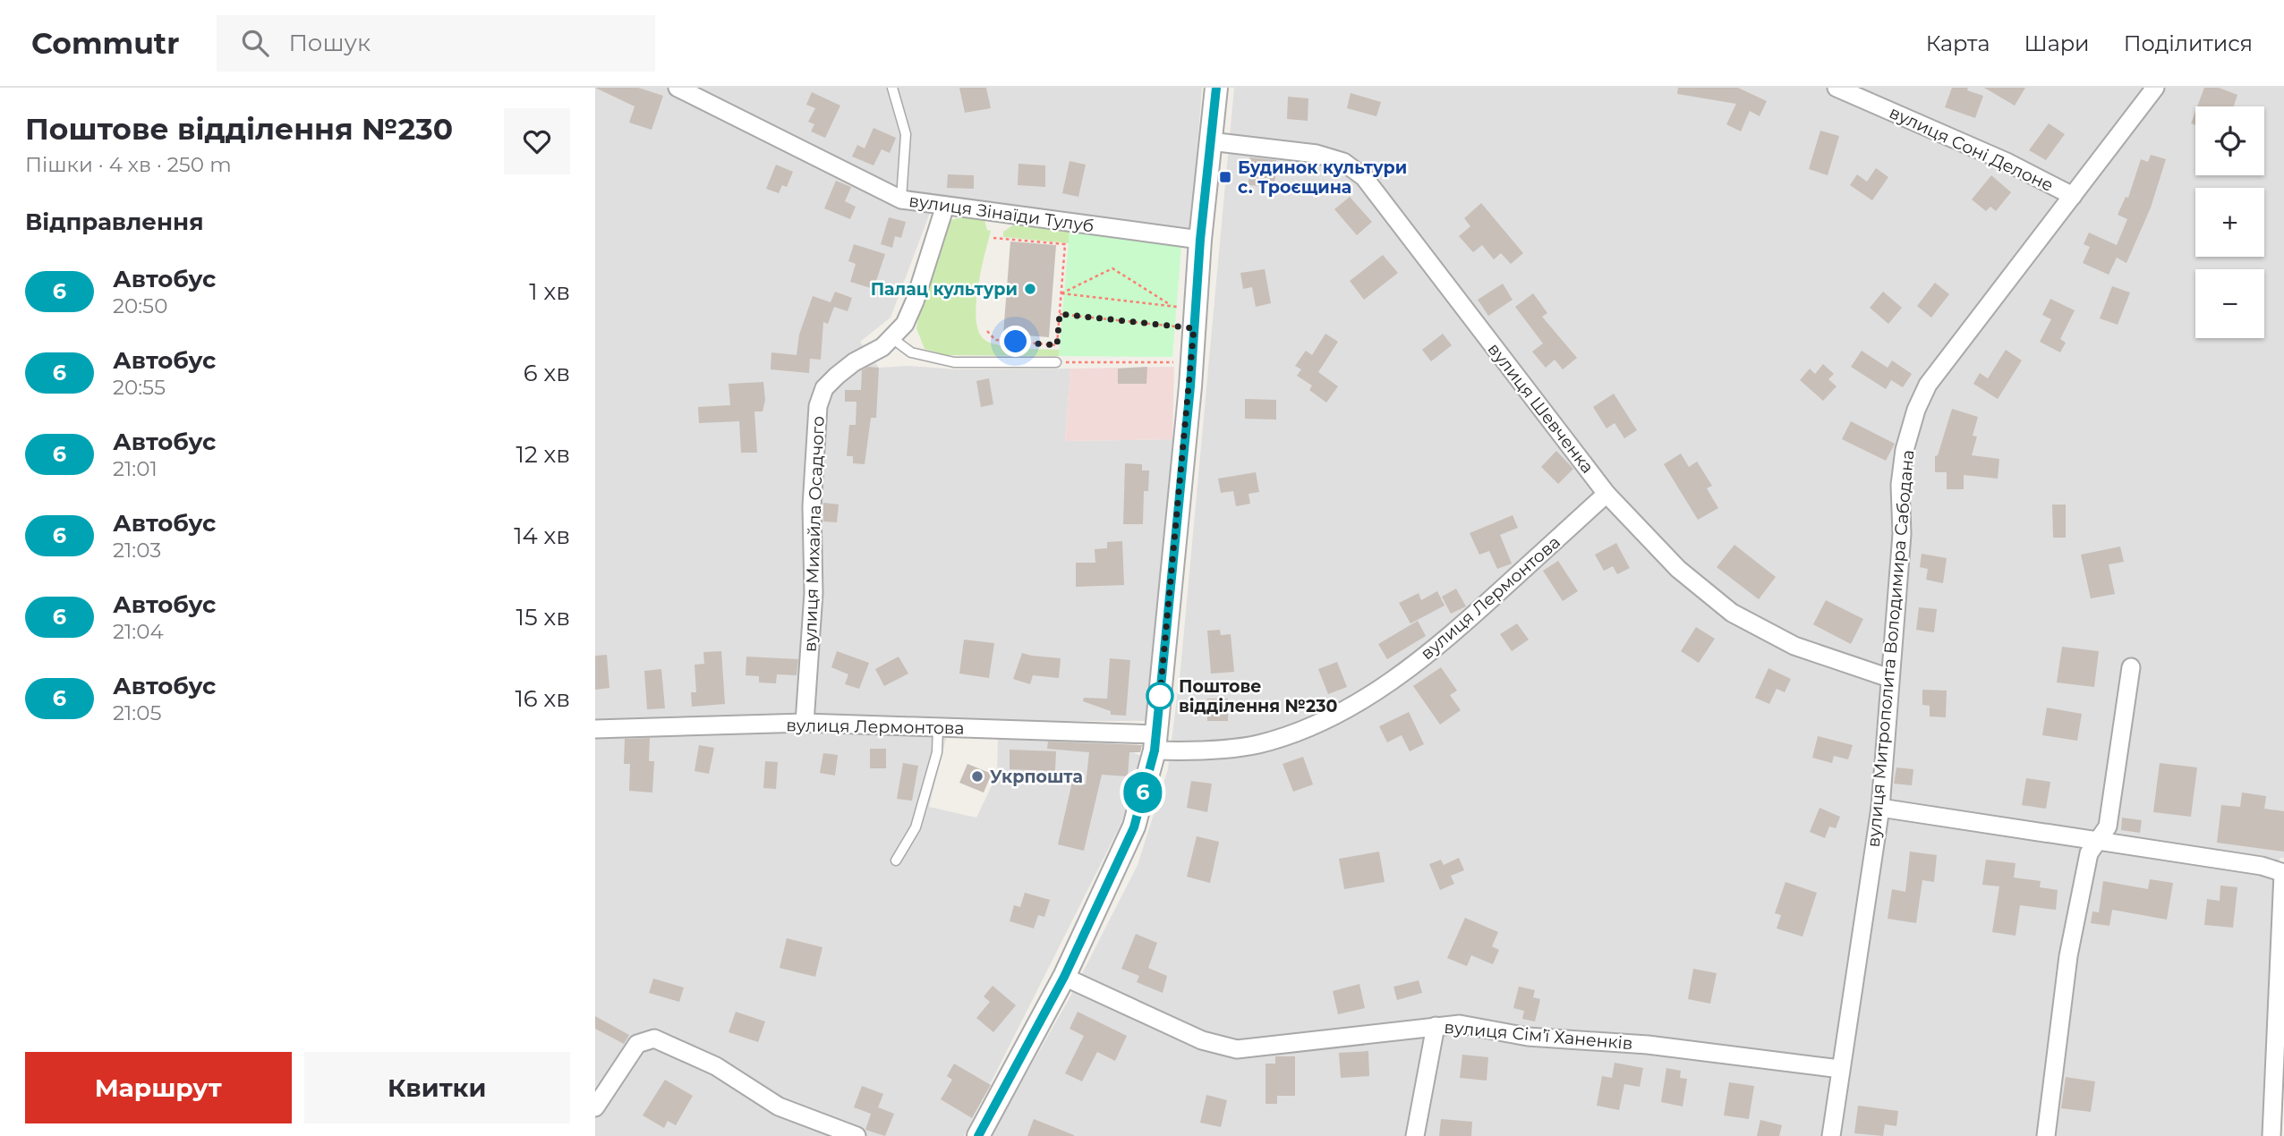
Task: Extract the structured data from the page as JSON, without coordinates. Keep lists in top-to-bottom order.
{
  "streets": {
    "street": [
      "вулиця Соні Делоне",
      "вулиця Зінаїди Тулуб",
      "вулиця Шевченка",
      "вулиця Михайла Осадчого",
      "вулиця Лермонтова",
      "вулиця Митрополита Володимира Сабодана",
      "вулиця Сімʼї Ханенків"
    ]
  },
  "crossings": [
    ["вулиця Соні Делоне", "вулиця Митрополита Володимира Сабодана"],
    ["вулиця Зінаїди Тулуб", "вулиця Михайла Осадчого"],
    ["вулиця Шевченка", "вулиця Лермонтова"],
    ["вулиця Шевченка", "вулиця Митрополита Володимира Сабодана"],
    ["вулиця Михайла Осадчого", "вулиця Лермонтова"],
    ["вулиця Митрополита Володимира Сабодана", "вулиця Сімʼї Ханенків"]
  ],
  "places": {
    "transit": ["Будинок культури с. Троєщина"],
    "other": ["Палац культури", "Поштове відділення №230", "Укрпошта"]
  },
  "lines": ["bus line 6"],
  "page": {
    "header": "Commutr",
    "search": "Пошук",
    "nav": ["Карта", "Шари", "Поділитися"],
    "heading": [
      ["Поштове відділення №230", "Пішки · 4 хв · 250 m"],
      "Відправлення"
    ],
    "on_map": "6",
    "map_buttons": ["+", "−"],
    "list": [
      {
        "mark": "6",
        "name": "Автобус",
        "note": "20:50",
        "value": "1 хв"
      },
      {
        "mark": "6",
        "name": "Автобус",
        "note": "20:55",
        "value": "6 хв"
      },
      {
        "mark": "6",
        "name": "Автобус",
        "note": "21:01",
        "value": "12 хв"
      },
      {
        "mark": "6",
        "name": "Автобус",
        "note": "21:03",
        "value": "14 хв"
      },
      {
        "mark": "6",
        "name": "Автобус",
        "note": "21:04",
        "value": "15 хв"
      },
      {
        "mark": "6",
        "name": "Автобус",
        "note": "21:05",
        "value": "16 хв"
      }
    ],
    "buttons": ["Маршрут", "Квитки"]
  }
}
